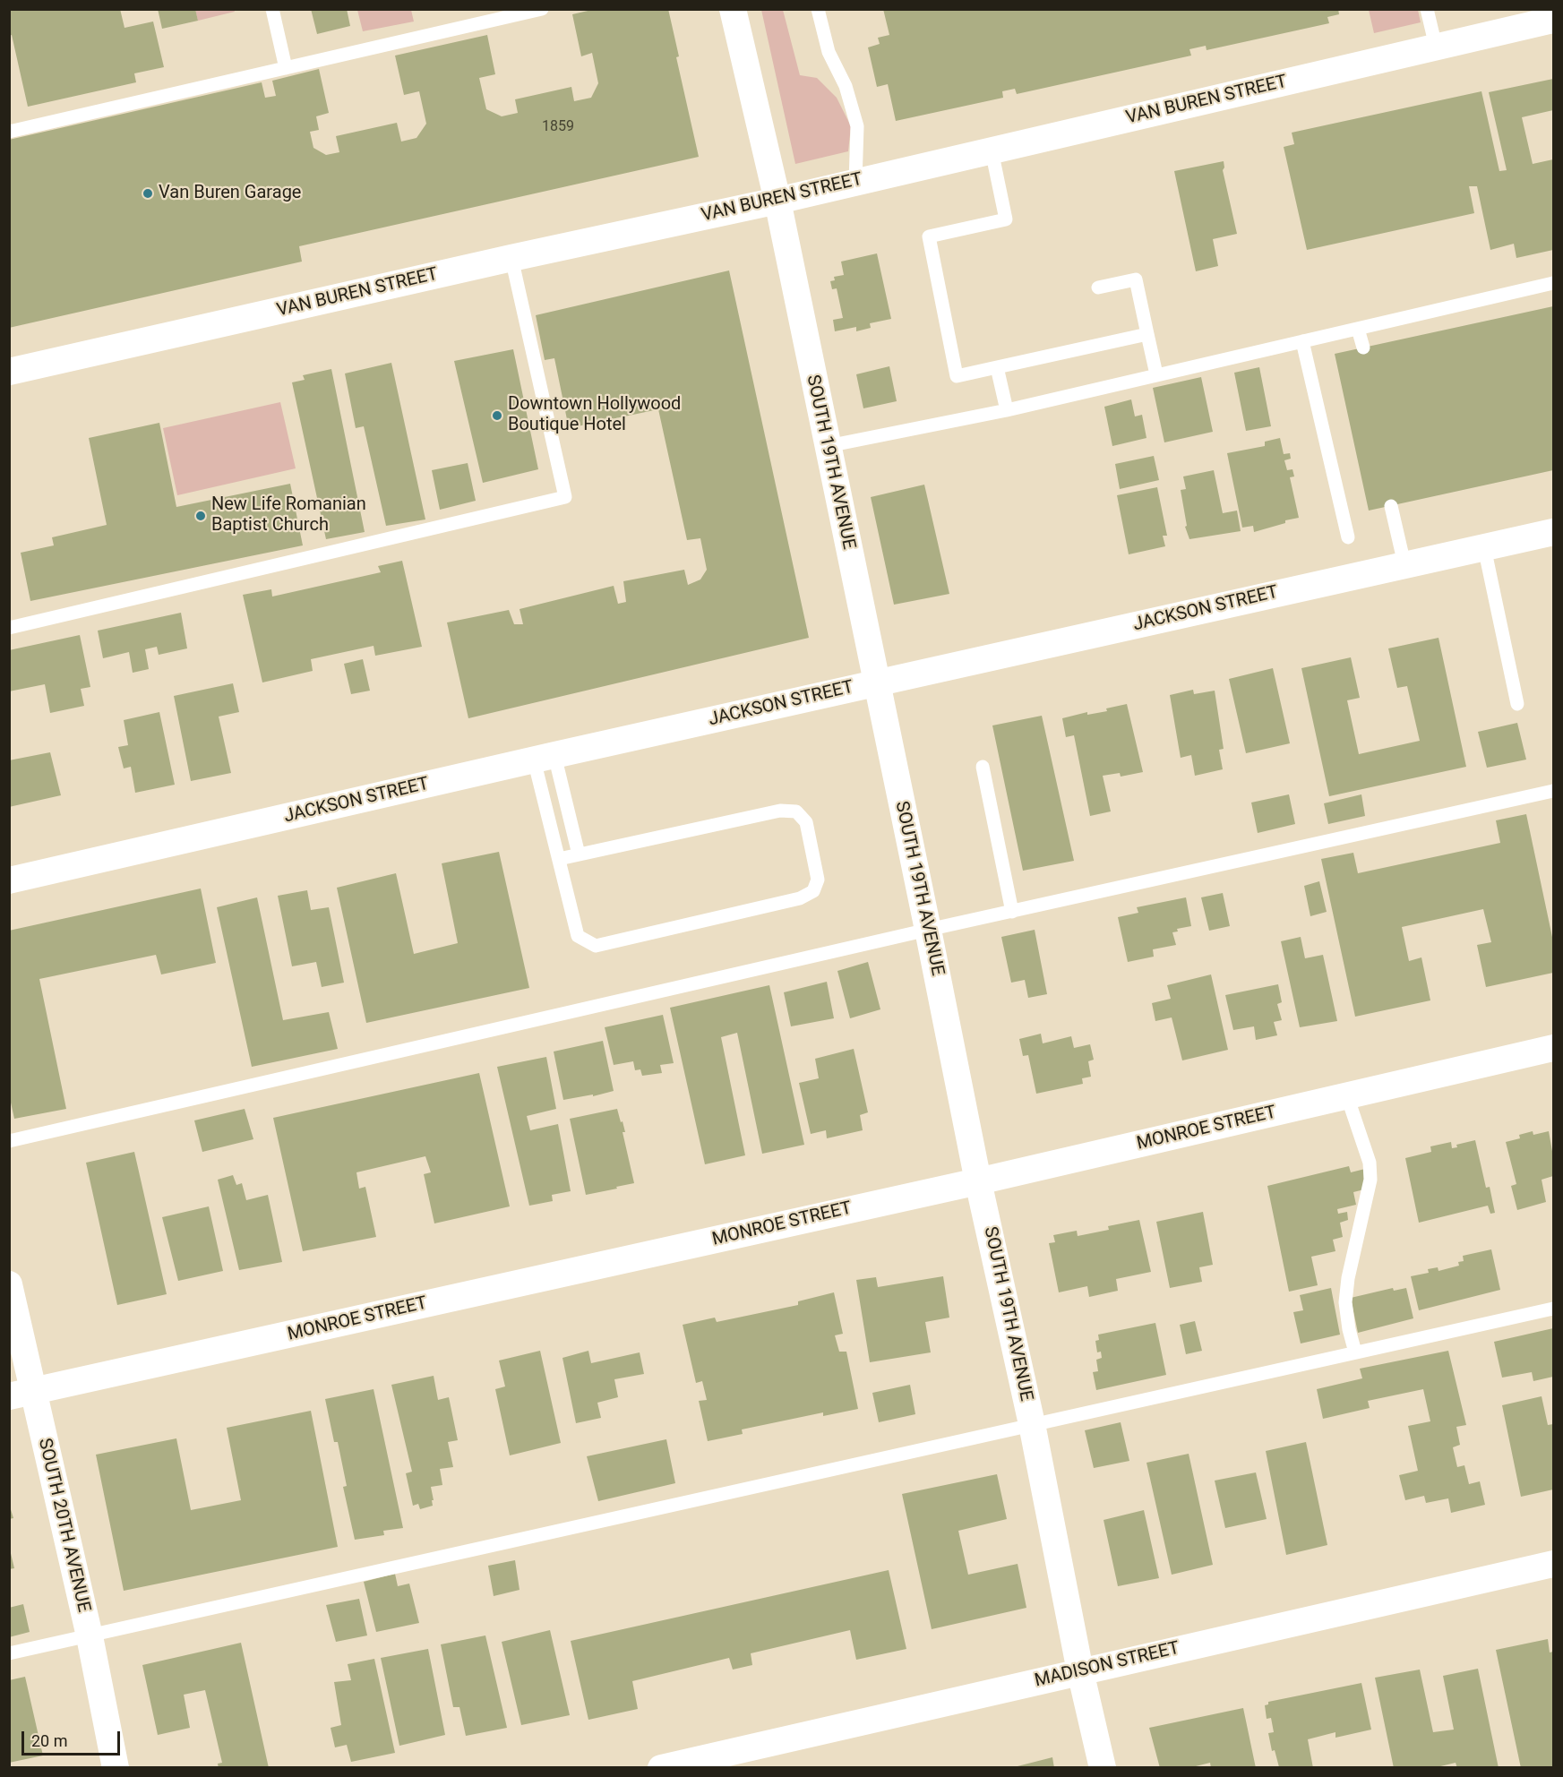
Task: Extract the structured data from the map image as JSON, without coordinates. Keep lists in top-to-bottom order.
{
  "streets": {
    "street": [
      "VAN BUREN STREET",
      "SOUTH 19TH AVENUE",
      "JACKSON STREET",
      "MONROE STREET",
      "SOUTH 20TH AVENUE",
      "MADISON STREET"
    ]
  },
  "crossings": [
    ["VAN BUREN STREET", "SOUTH 19TH AVENUE"],
    ["SOUTH 19TH AVENUE", "JACKSON STREET"],
    ["SOUTH 19TH AVENUE", "MONROE STREET"],
    ["SOUTH 19TH AVENUE", "MADISON STREET"],
    ["MONROE STREET", "SOUTH 20TH AVENUE"]
  ],
  "places": ["Van Buren Garage", "Downtown Hollywood Boutique Hotel", "New Life Romanian Baptist Church"],
  "house_numbers": ["1859"],
  "scale_bar": "20 m"
}
